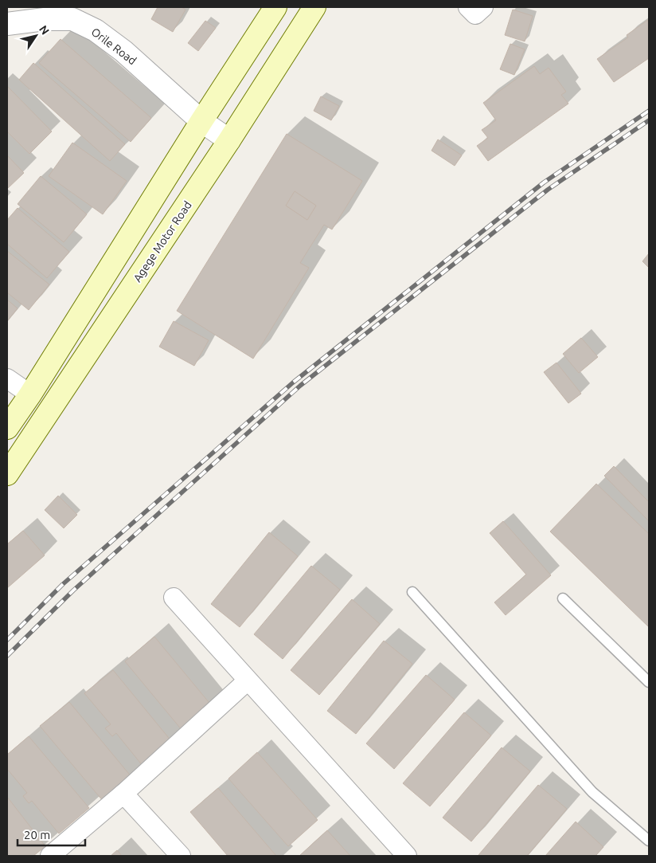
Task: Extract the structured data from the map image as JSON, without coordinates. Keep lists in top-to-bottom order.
{
  "streets": {
    "main road": ["Agege Motor Road"],
    "street": ["Orile Road"]
  },
  "crossings": [
    ["Orile Road", "Agege Motor Road"]
  ],
  "scale_bar": "20 m",
  "north": "top right"
}
